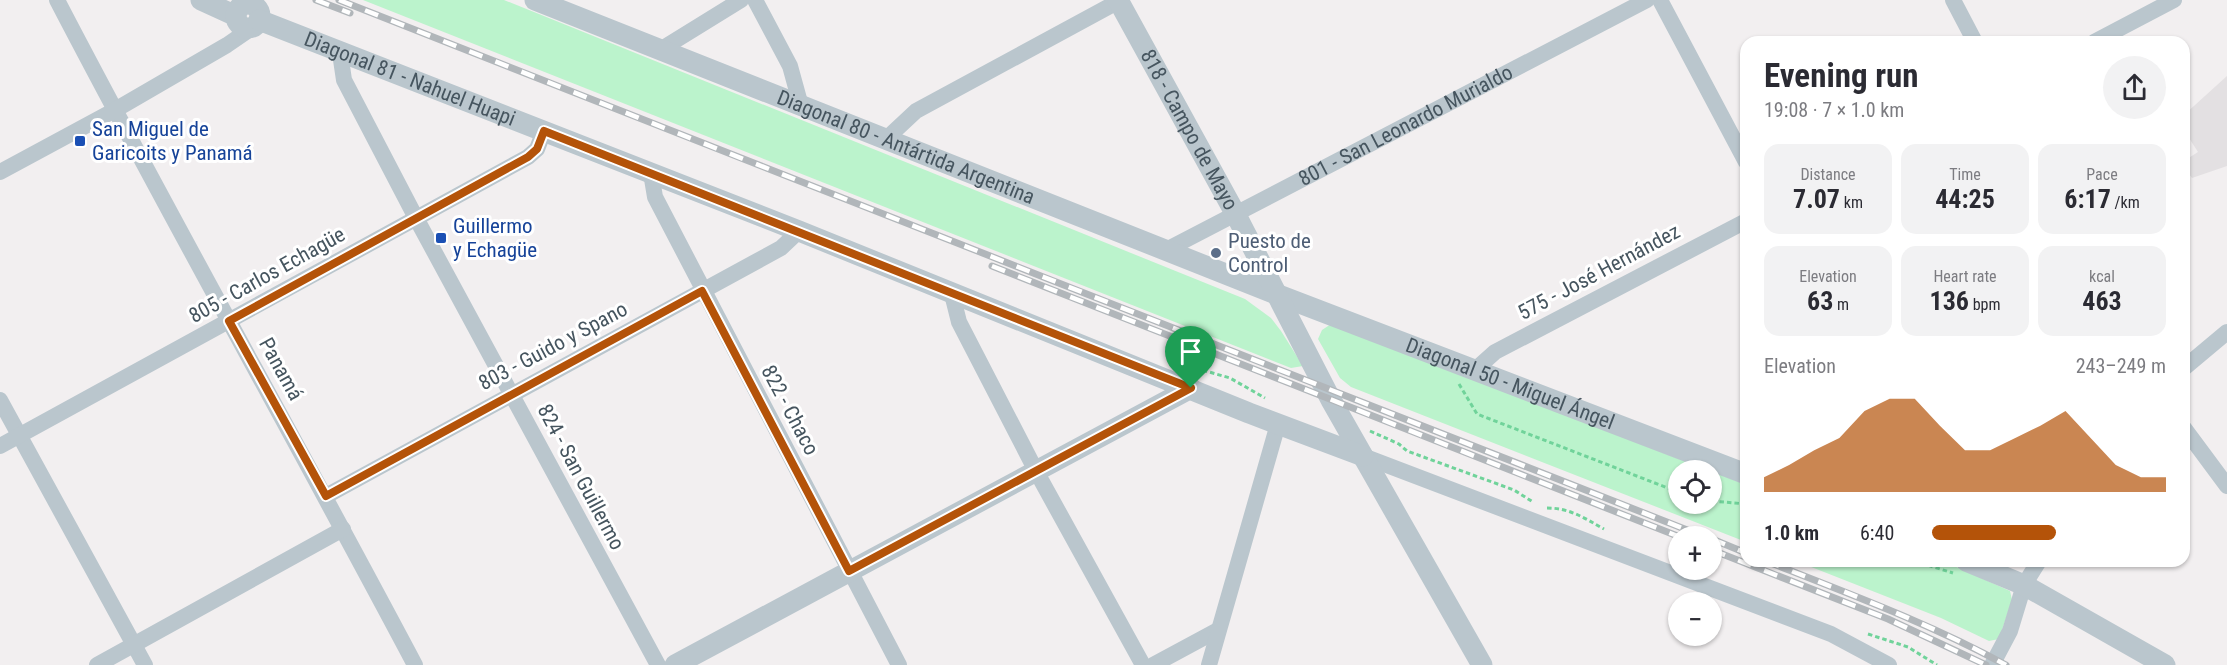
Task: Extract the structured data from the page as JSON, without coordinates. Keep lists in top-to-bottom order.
{
  "streets": {
    "street": [
      "Diagonal 81 - Nahuel Huapi",
      "801 - San Leonardo Murialdo",
      "818 - Campo de Mayo",
      "Diagonal 80 - Antártida Argentina",
      "575 - José Hernández",
      "805 - Carlos Echagüe",
      "803 - Guido y Spano",
      "Panamá",
      "Diagonal 50 - Miguel Ángel",
      "822 - Chaco",
      "824 - San Guillermo"
    ]
  },
  "crossings": [
    ["Diagonal 81 - Nahuel Huapi", "818 - Campo de Mayo"],
    ["Diagonal 81 - Nahuel Huapi", "805 - Carlos Echagüe"],
    ["Diagonal 81 - Nahuel Huapi", "803 - Guido y Spano"],
    ["Diagonal 81 - Nahuel Huapi", "822 - Chaco"],
    ["Diagonal 81 - Nahuel Huapi", "824 - San Guillermo"],
    ["801 - San Leonardo Murialdo", "818 - Campo de Mayo"],
    ["801 - San Leonardo Murialdo", "Diagonal 80 - Antártida Argentina"],
    ["818 - Campo de Mayo", "Diagonal 80 - Antártida Argentina"],
    ["818 - Campo de Mayo", "Diagonal 50 - Miguel Ángel"],
    ["Diagonal 80 - Antártida Argentina", "Diagonal 50 - Miguel Ángel"],
    ["575 - José Hernández", "Diagonal 50 - Miguel Ángel"],
    ["805 - Carlos Echagüe", "Panamá"],
    ["805 - Carlos Echagüe", "824 - San Guillermo"],
    ["803 - Guido y Spano", "Panamá"],
    ["803 - Guido y Spano", "822 - Chaco"],
    ["803 - Guido y Spano", "824 - San Guillermo"]
  ],
  "places": {
    "transit": ["San Miguel de Garicoits y Panamá", "Guillermo y Echagüe"],
    "other": ["Puesto de Control"]
  },
  "page": {
    "heading": ["Evening run", "19:08 · 7 × 1.0 km"],
    "stats": [
      ["Distance", "7.07 km"],
      ["Time", "44:25"],
      ["Pace", "6:17 /km"],
      ["Elevation", "63 m"],
      ["Heart rate", "136 bpm"],
      ["kcal", "463"]
    ],
    "chart": ["Elevation", "243–249 m"],
    "map_buttons": ["+", "−"],
    "list": [
      {
        "name": "1.0 km",
        "note": "6:40"
      }
    ]
  }
}
